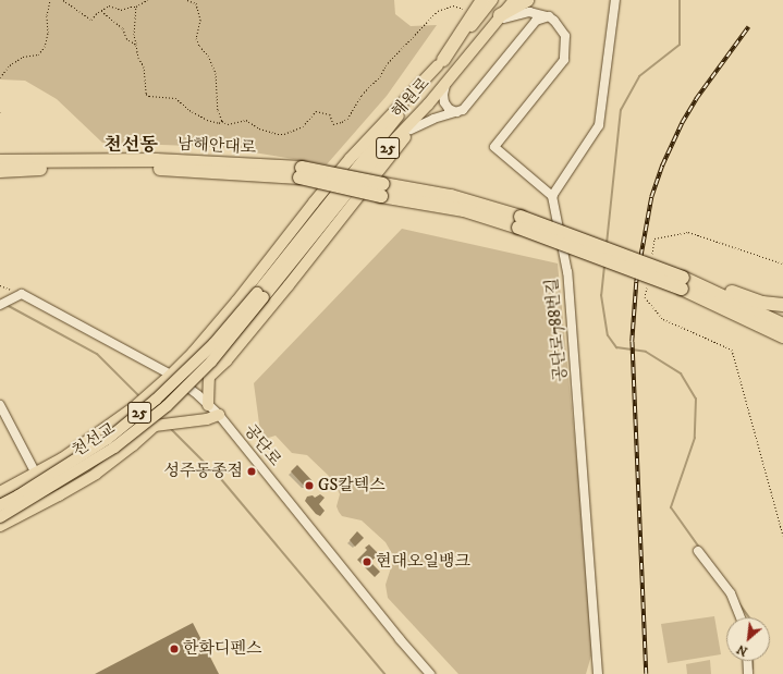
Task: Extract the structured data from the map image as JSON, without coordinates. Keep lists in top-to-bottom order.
{
  "streets": {
    "highway": ["남해안대로"],
    "main road": ["해원로", "25", "천선교"],
    "street": ["공단로788번길", "공단로"]
  },
  "crossings": [
    ["해원로", "천선교"]
  ],
  "districts": ["천선동"],
  "places": [
    "성주동종점",
    "GS칼텍스",
    "현대오일뱅크",
    "한화디펜스"
  ],
  "north": "bottom left"
}
